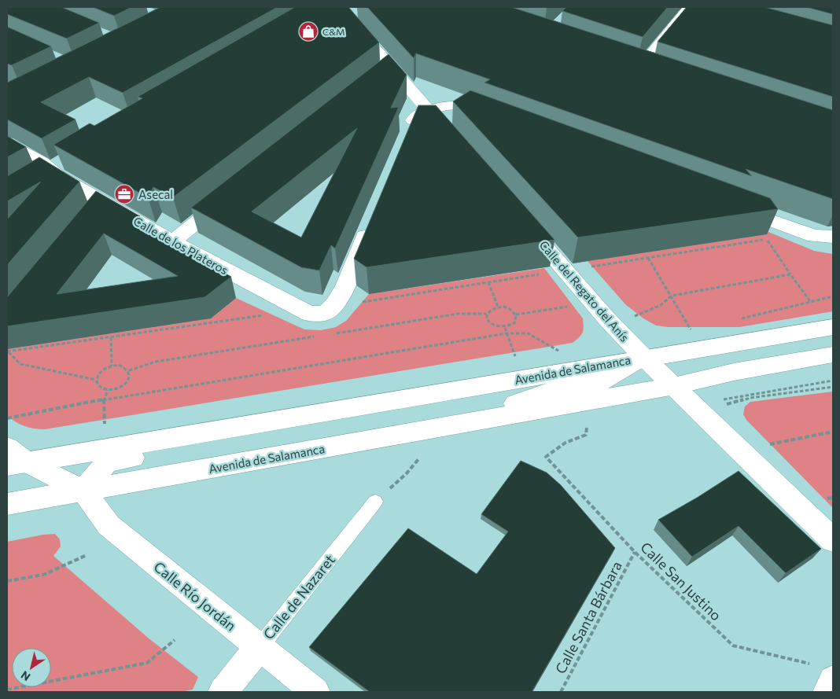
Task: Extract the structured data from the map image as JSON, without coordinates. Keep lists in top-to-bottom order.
{
  "streets": {
    "street": [
      "Calle de los Plateros",
      "Calle del Regato del Anís",
      "Avenida de Salamanca",
      "Calle Río Jordán",
      "Calle de Nazaret"
    ],
    "path": ["Calle San Justino", "Calle Santa Bárbara"]
  },
  "crossings": [
    ["Calle del Regato del Anís", "Avenida de Salamanca"],
    ["Avenida de Salamanca", "Calle Río Jordán"],
    ["Calle San Justino", "Calle Santa Bárbara"],
    ["Calle Río Jordán", "Calle de Nazaret"]
  ],
  "places": {
    "shop": ["C&M"],
    "office": ["Asecal"]
  },
  "north": "bottom left"
}
